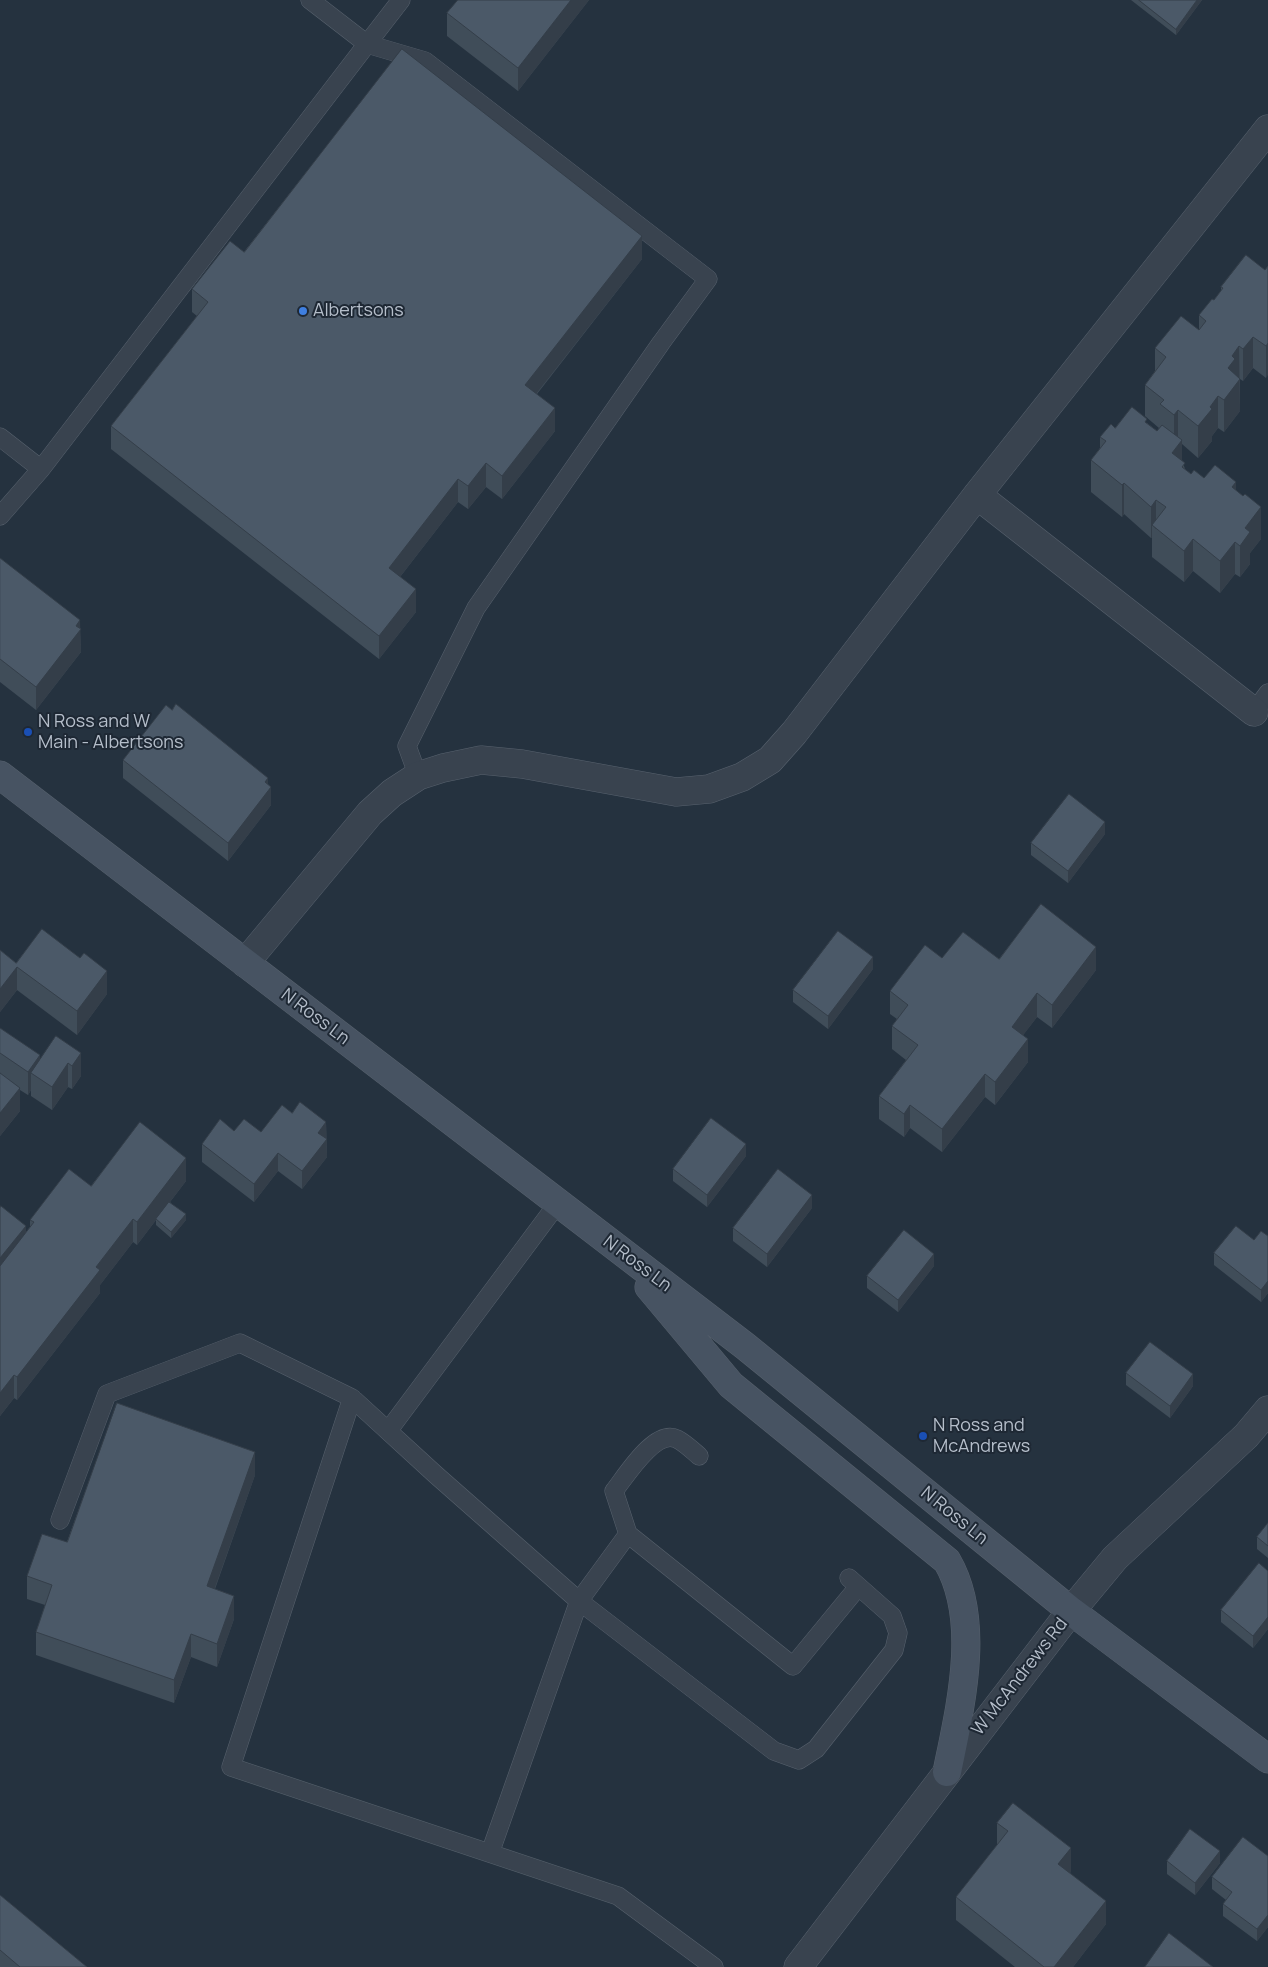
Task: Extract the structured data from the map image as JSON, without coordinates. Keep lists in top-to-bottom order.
{
  "streets": {
    "main road": ["N Ross Ln"],
    "street": ["W McAndrews Rd"]
  },
  "crossings": [
    ["N Ross Ln", "W McAndrews Rd"]
  ],
  "places": ["Albertsons", "N Ross and W Main - Albertsons", "N Ross and McAndrews"]
}
